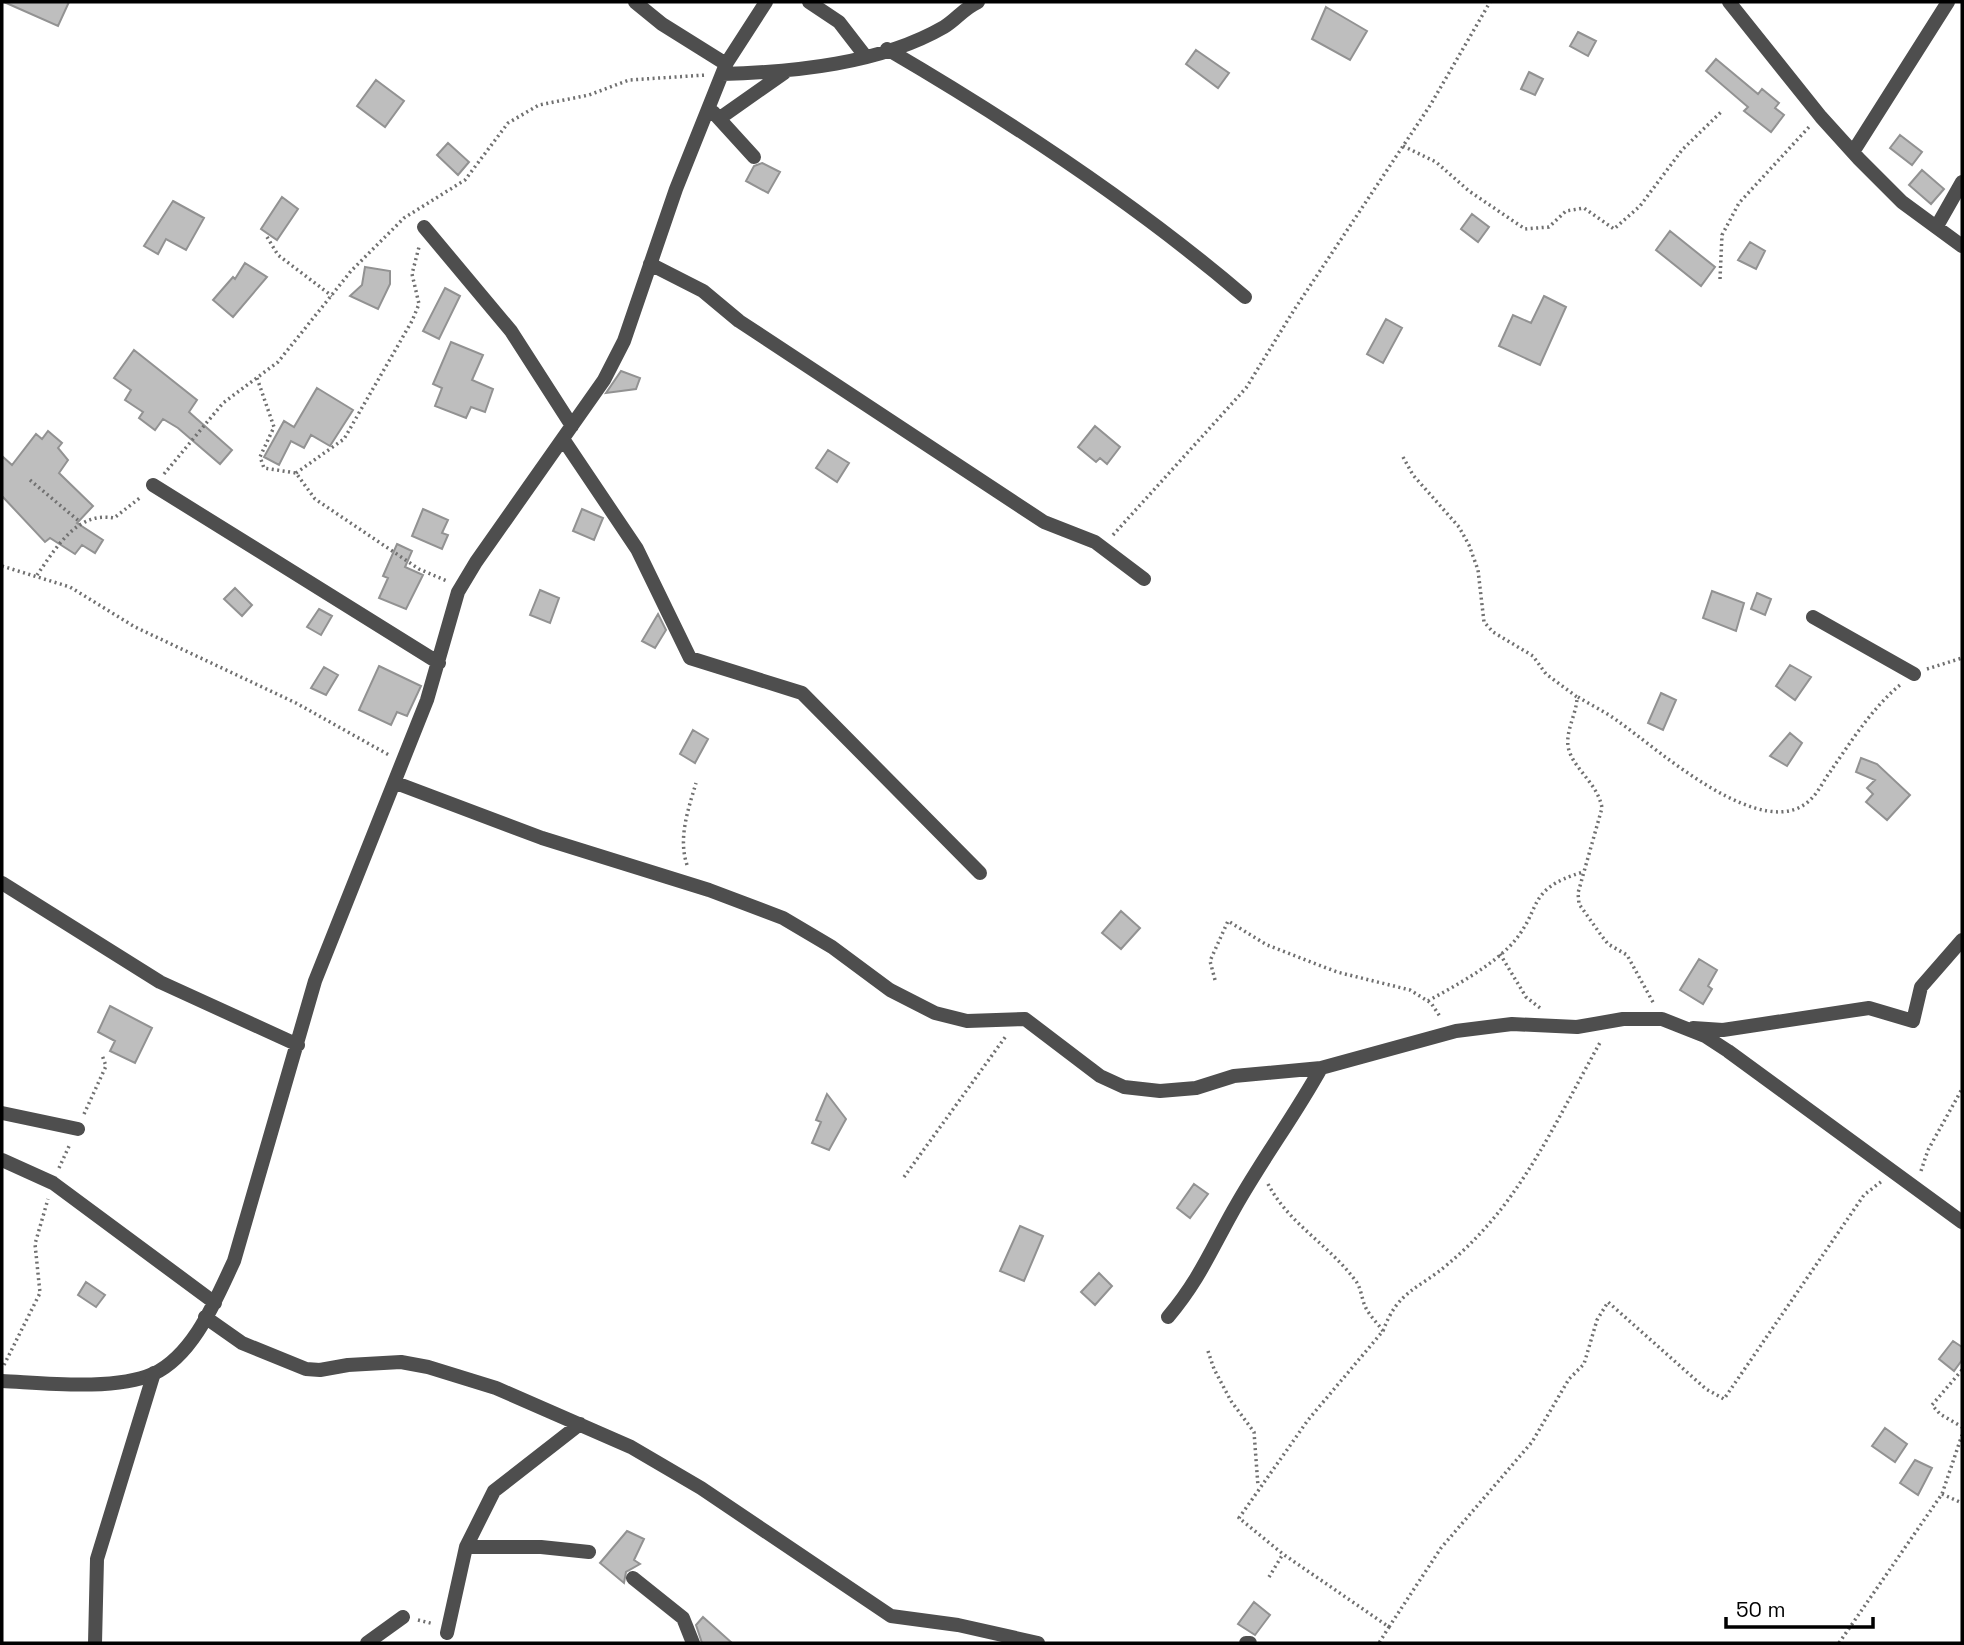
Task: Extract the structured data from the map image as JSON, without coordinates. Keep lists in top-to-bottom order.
{
  "scale_bar": "50 m"
}
